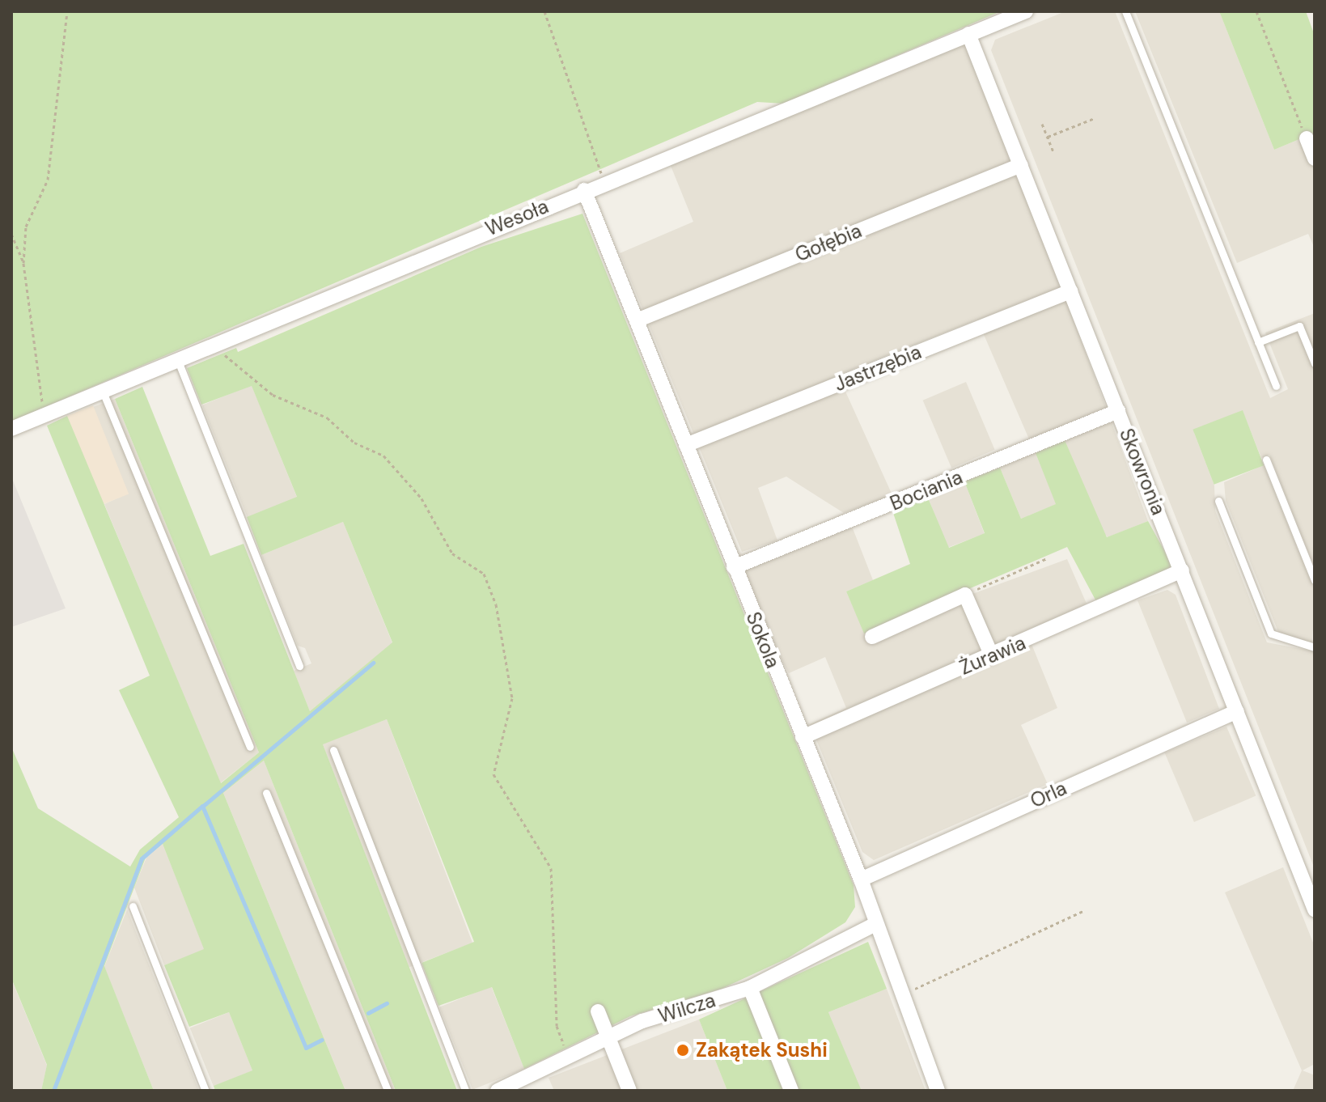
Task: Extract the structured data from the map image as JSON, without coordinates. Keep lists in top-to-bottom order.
{
  "streets": {
    "street": [
      "Wesoła",
      "Gołębia",
      "Jastrzębia",
      "Skowronia",
      "Bociania",
      "Sokola",
      "Żurawia",
      "Orla",
      "Wilcza"
    ]
  },
  "crossings": [
    ["Wesoła", "Skowronia"],
    ["Wesoła", "Sokola"],
    ["Gołębia", "Skowronia"],
    ["Gołębia", "Sokola"],
    ["Jastrzębia", "Skowronia"],
    ["Jastrzębia", "Sokola"],
    ["Skowronia", "Bociania"],
    ["Skowronia", "Żurawia"],
    ["Skowronia", "Orla"],
    ["Bociania", "Sokola"],
    ["Sokola", "Żurawia"],
    ["Sokola", "Orla"],
    ["Sokola", "Wilcza"]
  ],
  "places": ["Zakątek Sushi"]
}
